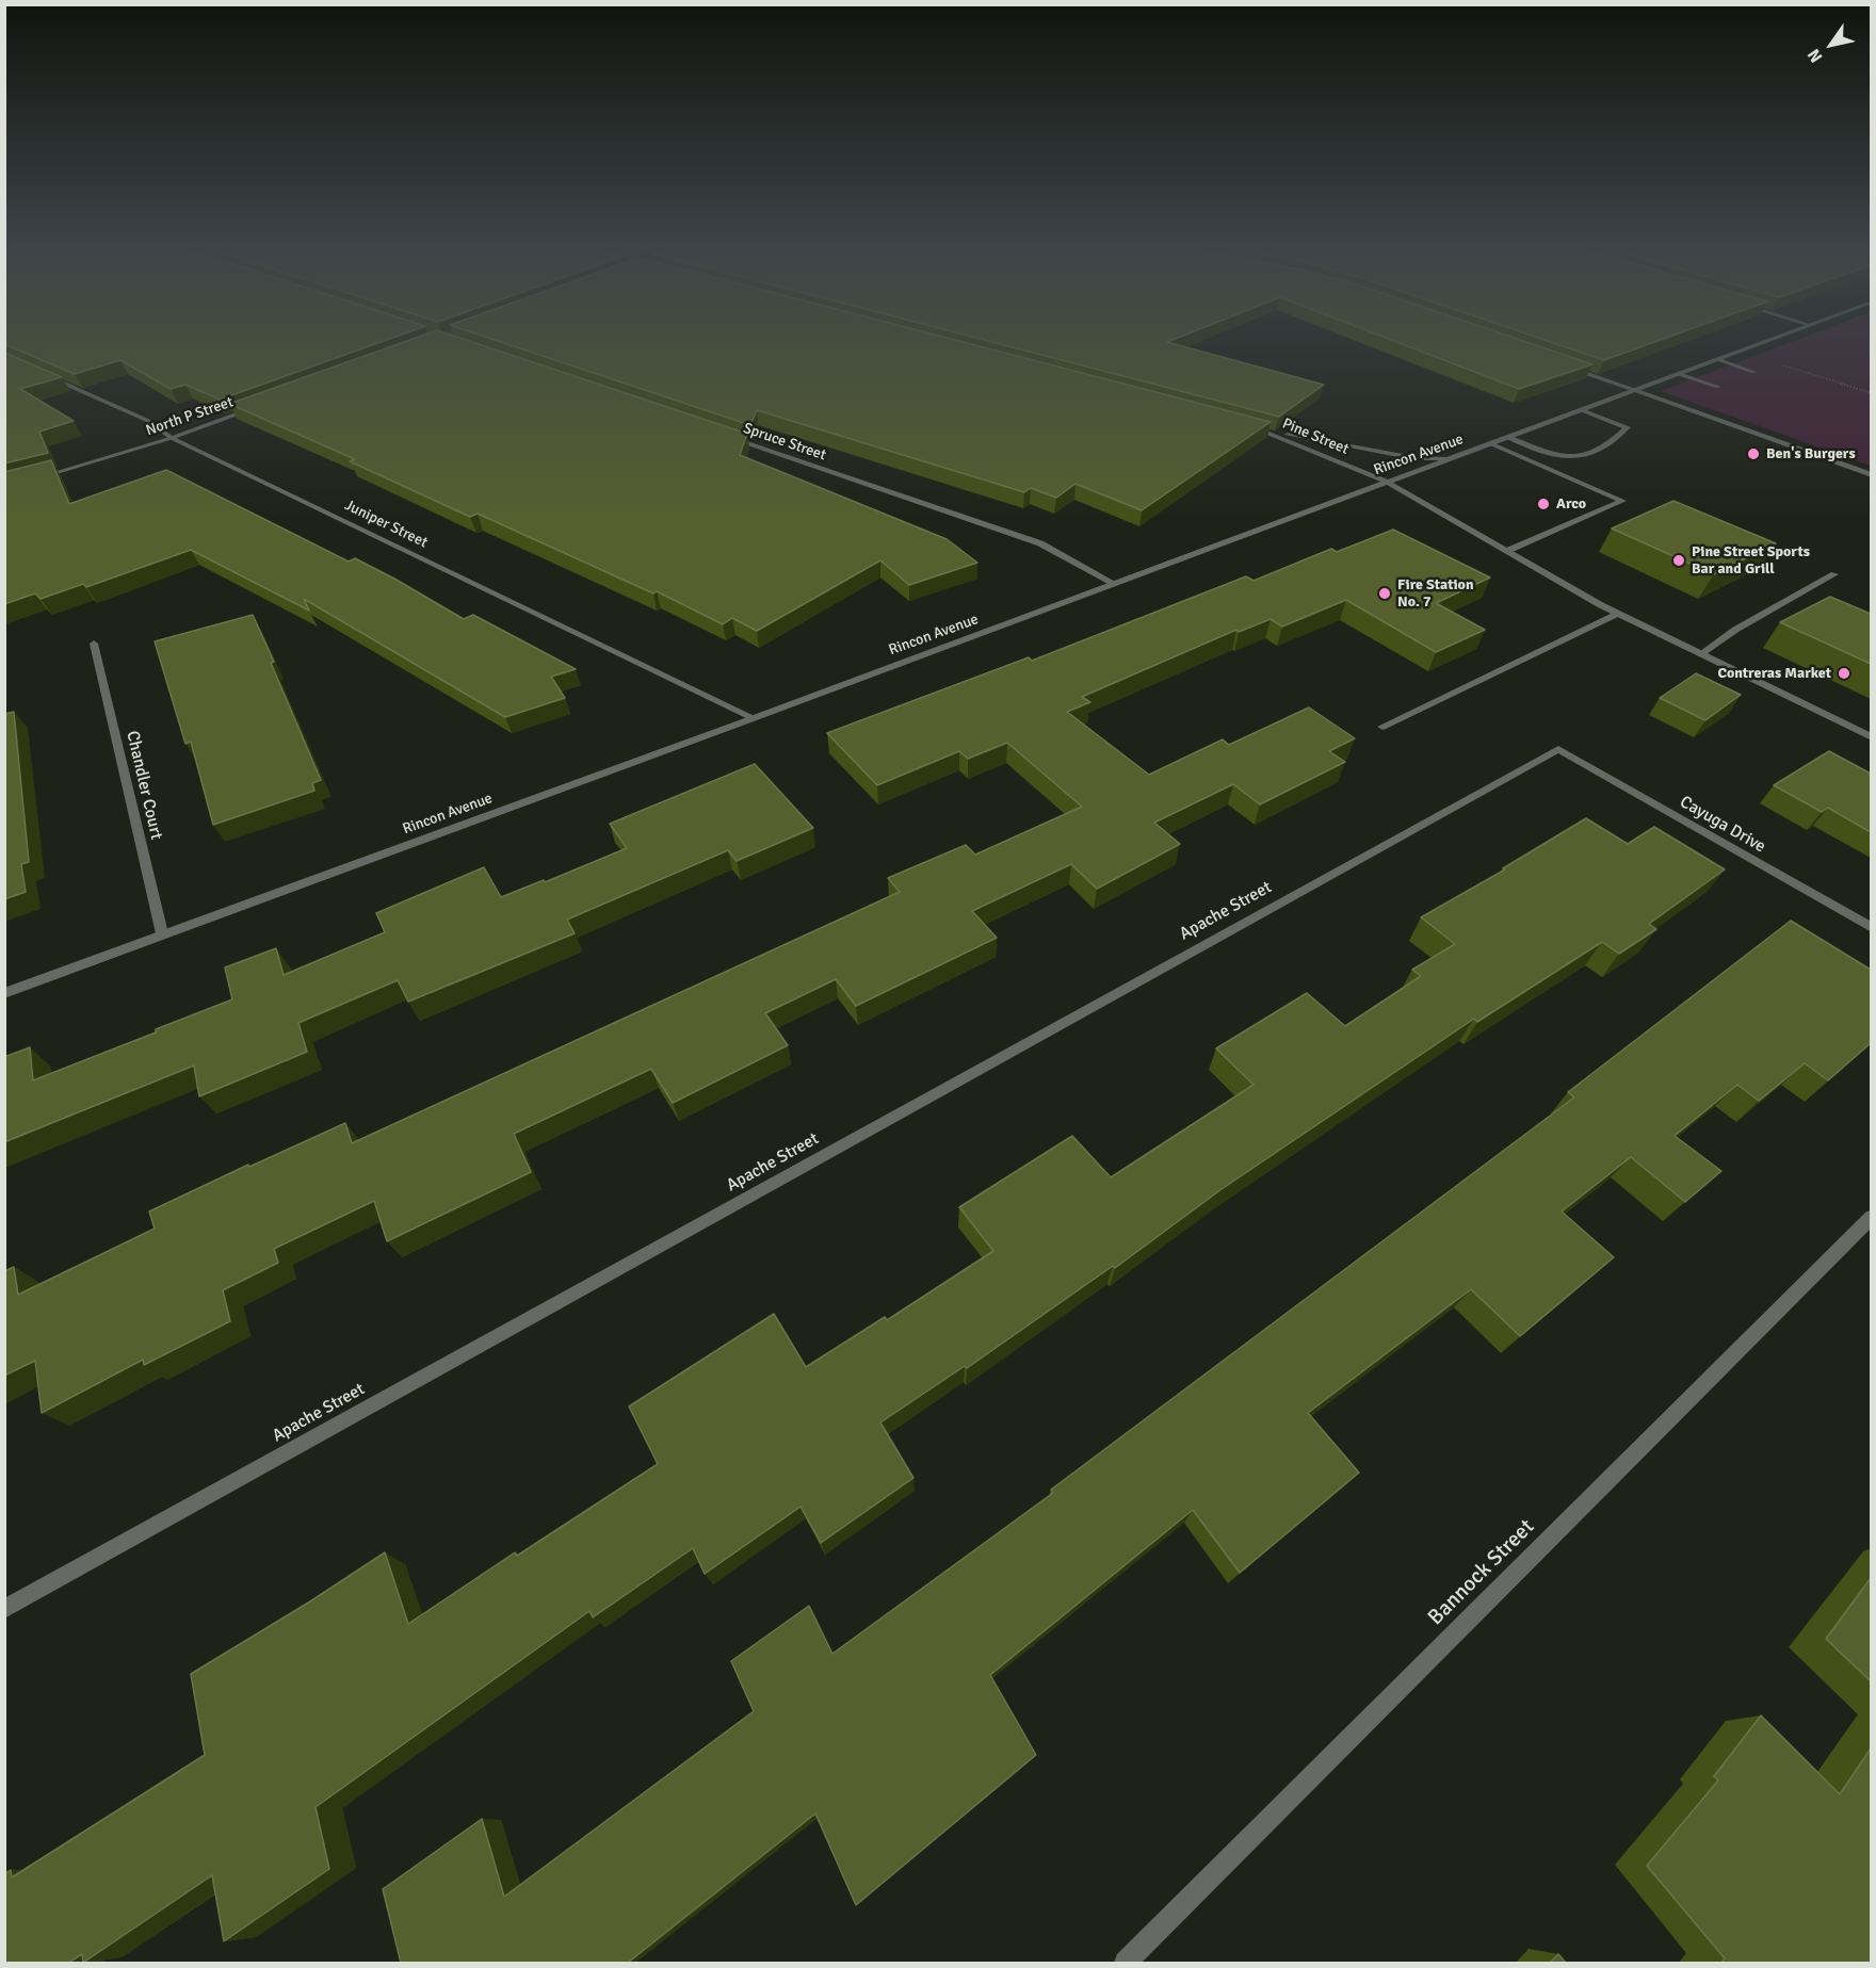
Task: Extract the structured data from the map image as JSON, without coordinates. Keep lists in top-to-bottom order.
{
  "streets": {
    "street": [
      "North P Street",
      "Pine Street",
      "Spruce Street",
      "Rincon Avenue",
      "Juniper Street",
      "Chandler Court",
      "Cayuga Drive",
      "Apache Street",
      "Bannock Street"
    ]
  },
  "crossings": [
    ["North P Street", "Juniper Street"],
    ["Pine Street", "Rincon Avenue"],
    ["Spruce Street", "Rincon Avenue"],
    ["Rincon Avenue", "Juniper Street"],
    ["Rincon Avenue", "Chandler Court"],
    ["Cayuga Drive", "Apache Street"]
  ],
  "places": [
    "Ben's Burgers",
    "Arco",
    "Pine Street Sports Bar and Grill",
    "Fire Station No. 7",
    "Contreras Market"
  ],
  "north": "bottom left"
}
